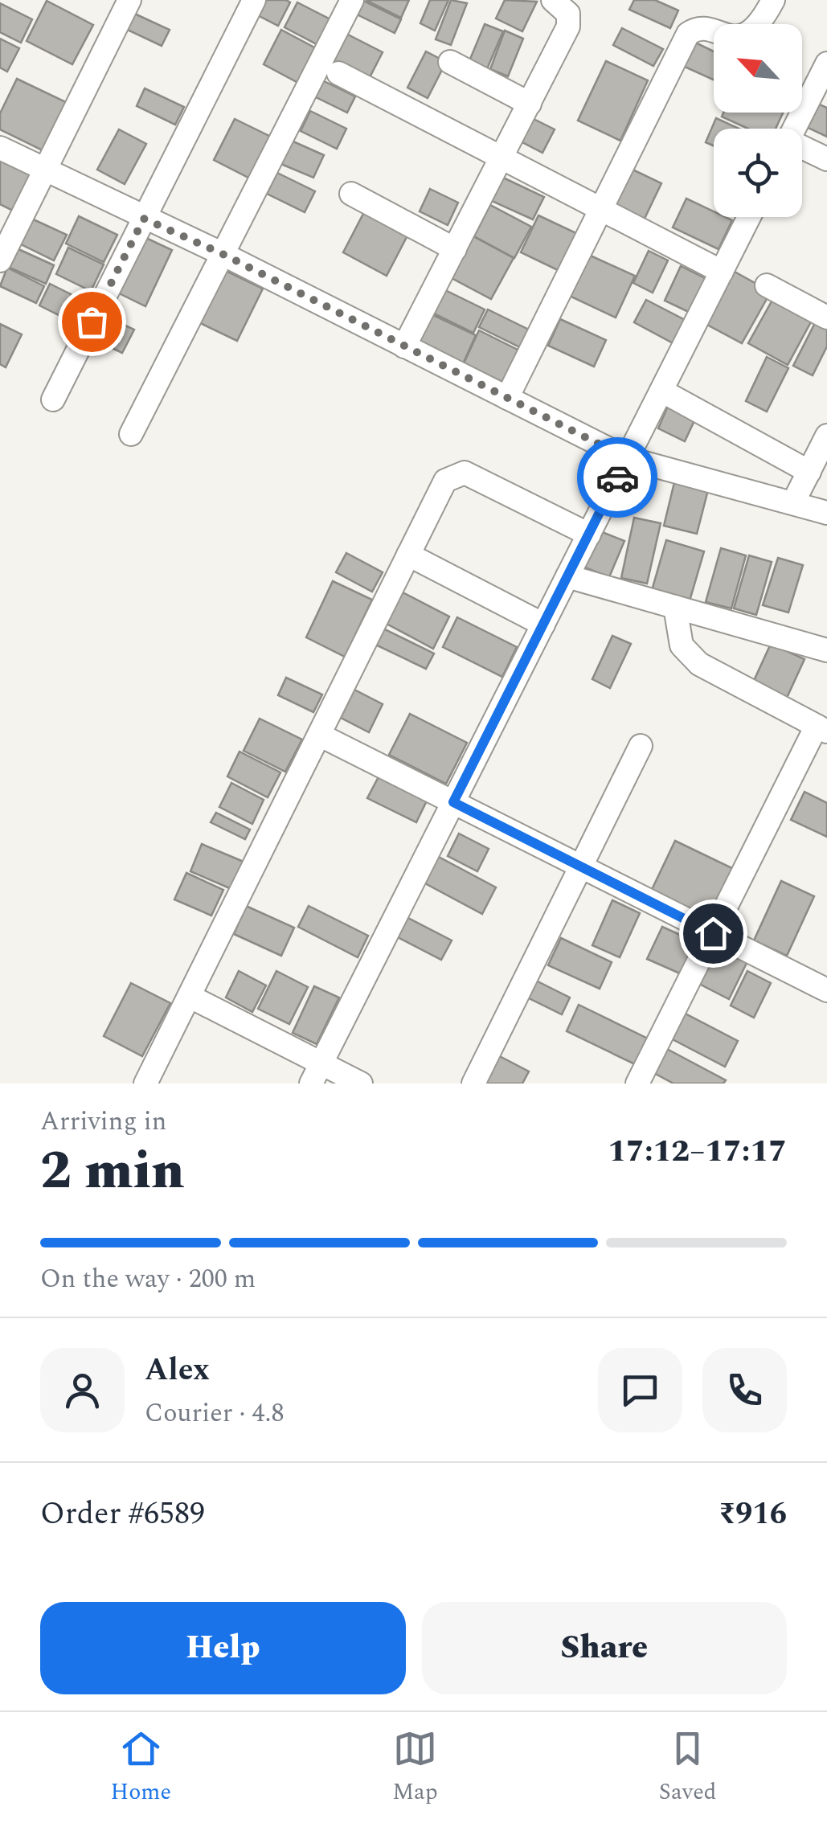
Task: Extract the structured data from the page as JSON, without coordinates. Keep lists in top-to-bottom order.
{
  "north": "top left",
  "page": {
    "heading": ["2 min", "Arriving in", "17:12–17:17"],
    "panel": [
      "Alex",
      "Courier · 4.8",
      "Order #6589",
      "₹916"
    ],
    "bar": "On the way · 200 m",
    "buttons": ["Help", "Share"],
    "tabs": ["Home", "Map", "Saved"]
  }
}
